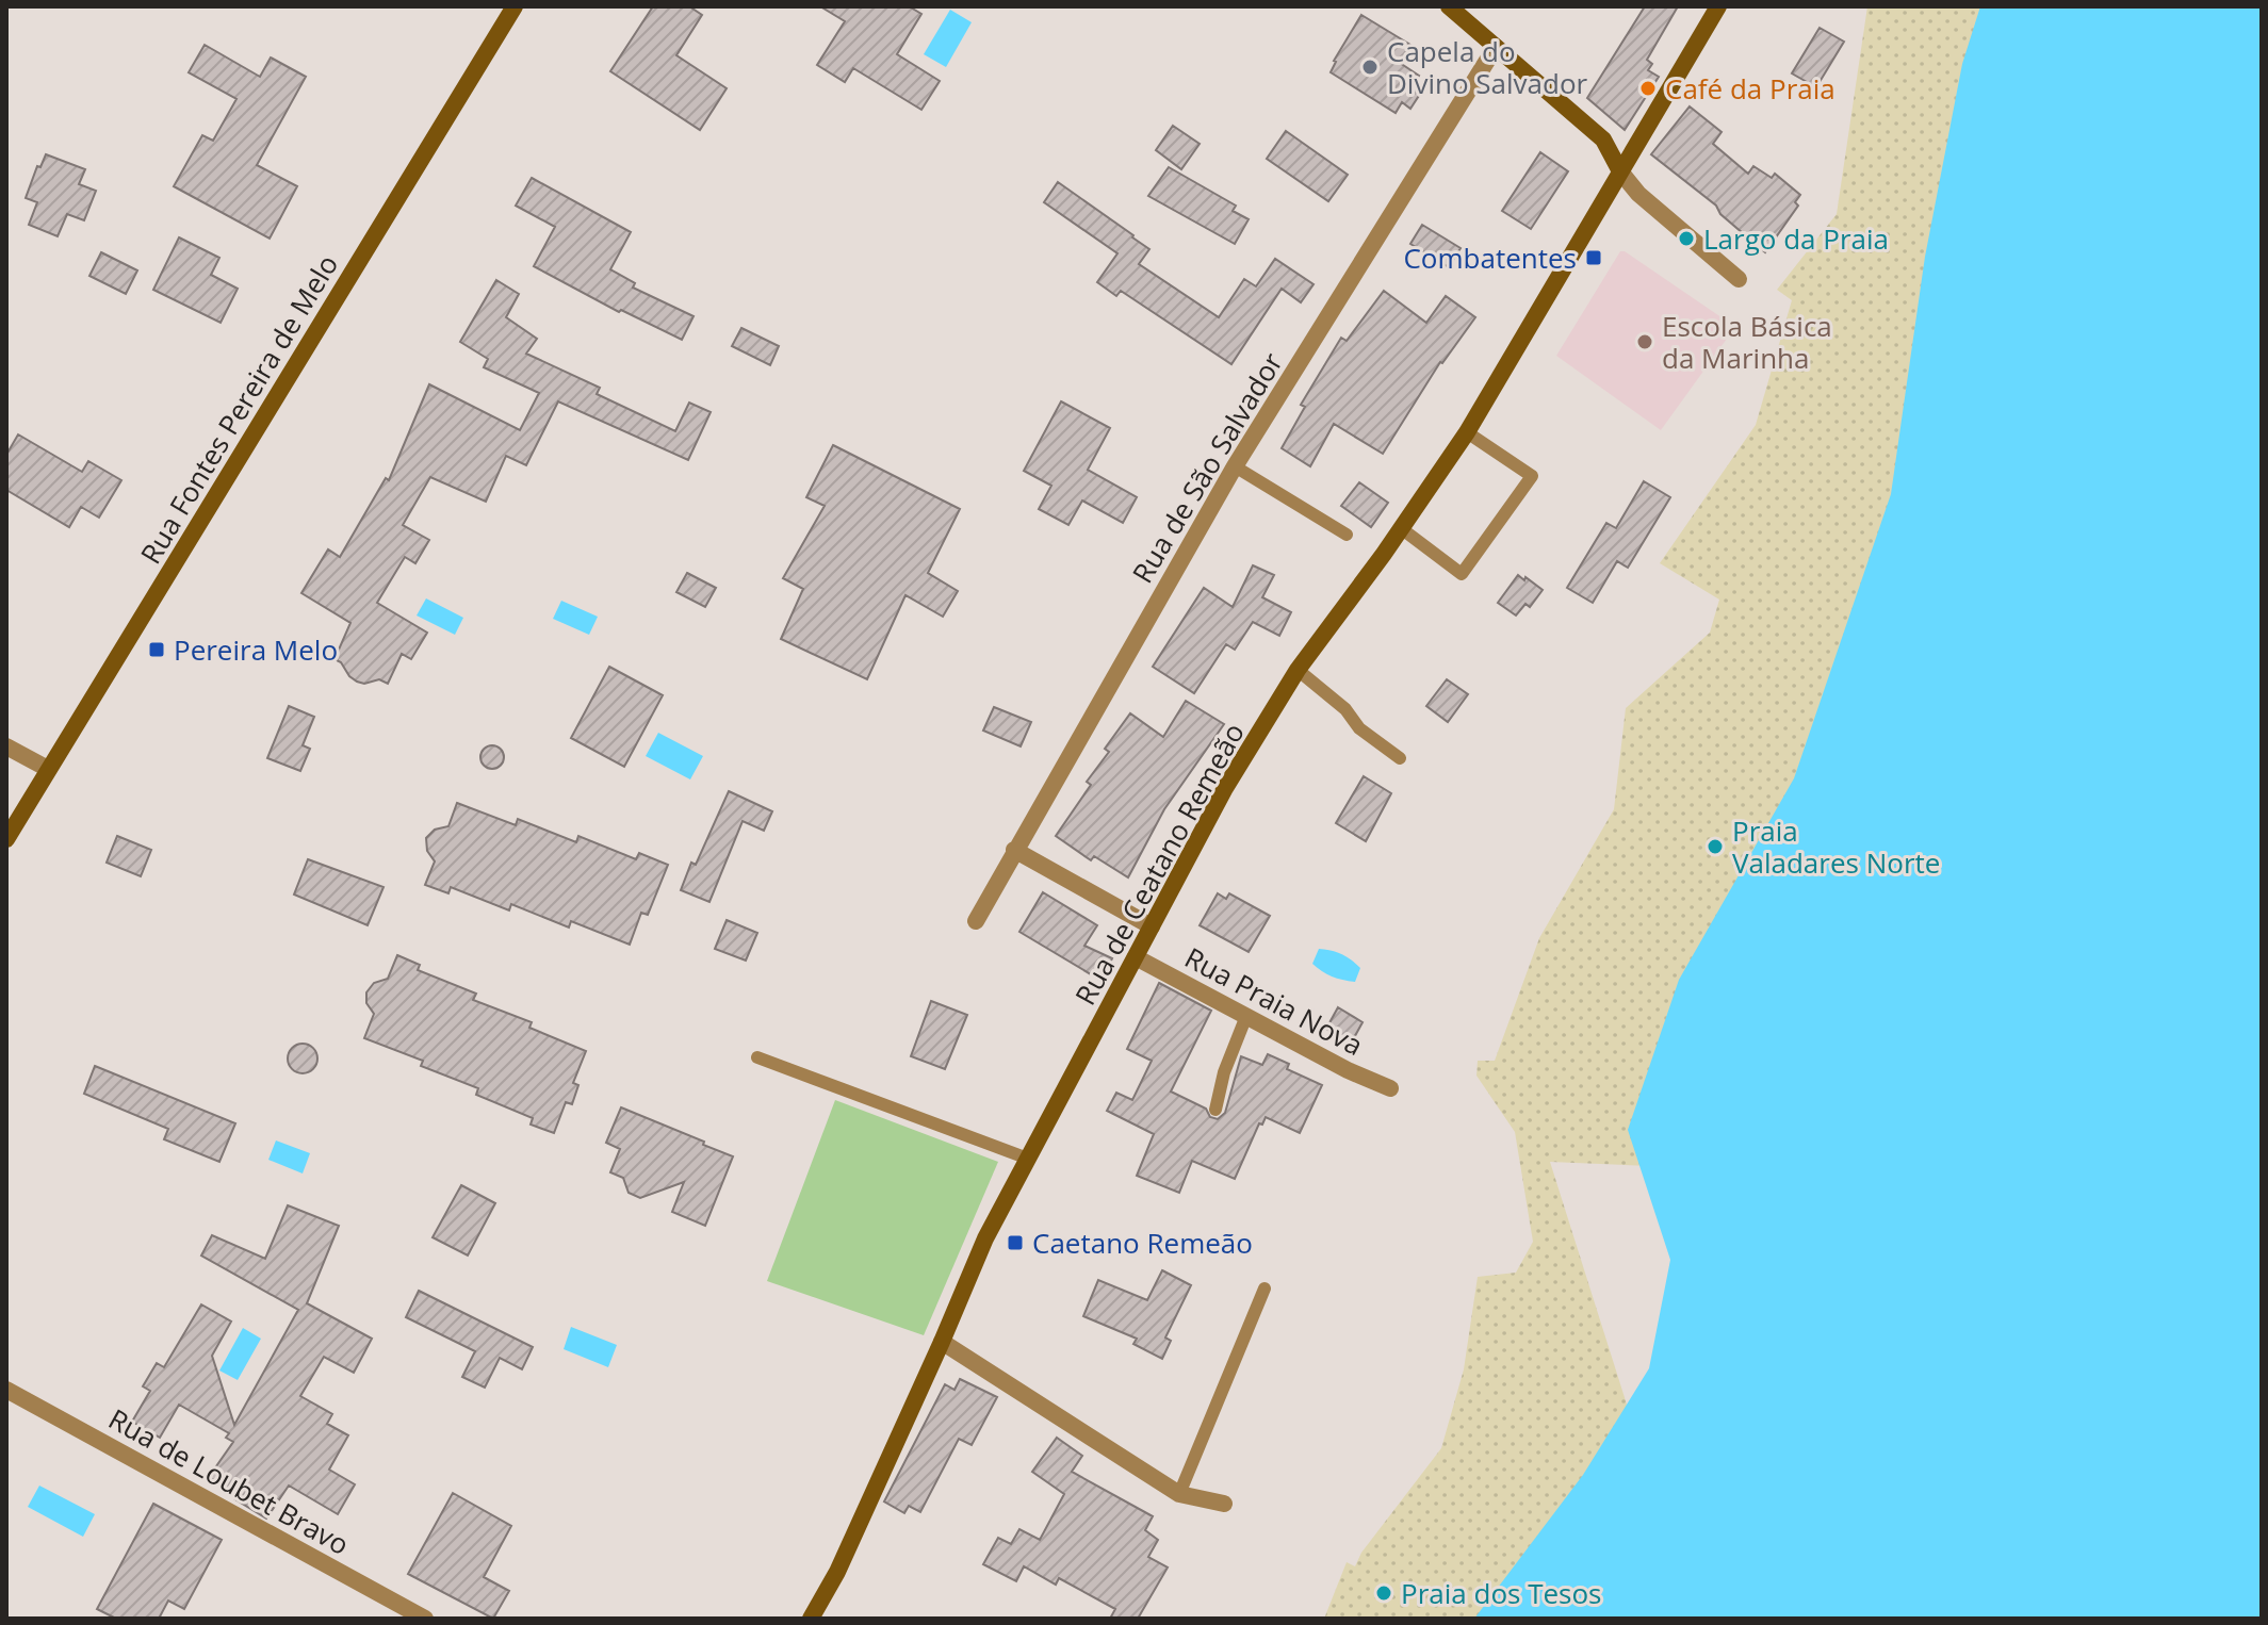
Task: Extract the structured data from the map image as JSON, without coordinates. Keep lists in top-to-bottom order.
{
  "streets": {
    "main road": ["Rua Fontes Pereira de Melo", "Rua de Ceatano Remeão"],
    "street": ["Rua de São Salvador", "Rua Praia Nova", "Rua de Loubet Bravo"]
  },
  "crossings": [
    ["Rua de Ceatano Remeão", "Rua Praia Nova"]
  ],
  "places": {
    "other": [
      "Capela do Divino Salvador",
      "Café da Praia",
      "Largo da Praia",
      "Escola Básica da Marinha",
      "Praia Valadares Norte",
      "Praia dos Tesos"
    ],
    "transit": ["Combatentes", "Pereira Melo", "Caetano Remeão"]
  }
}
